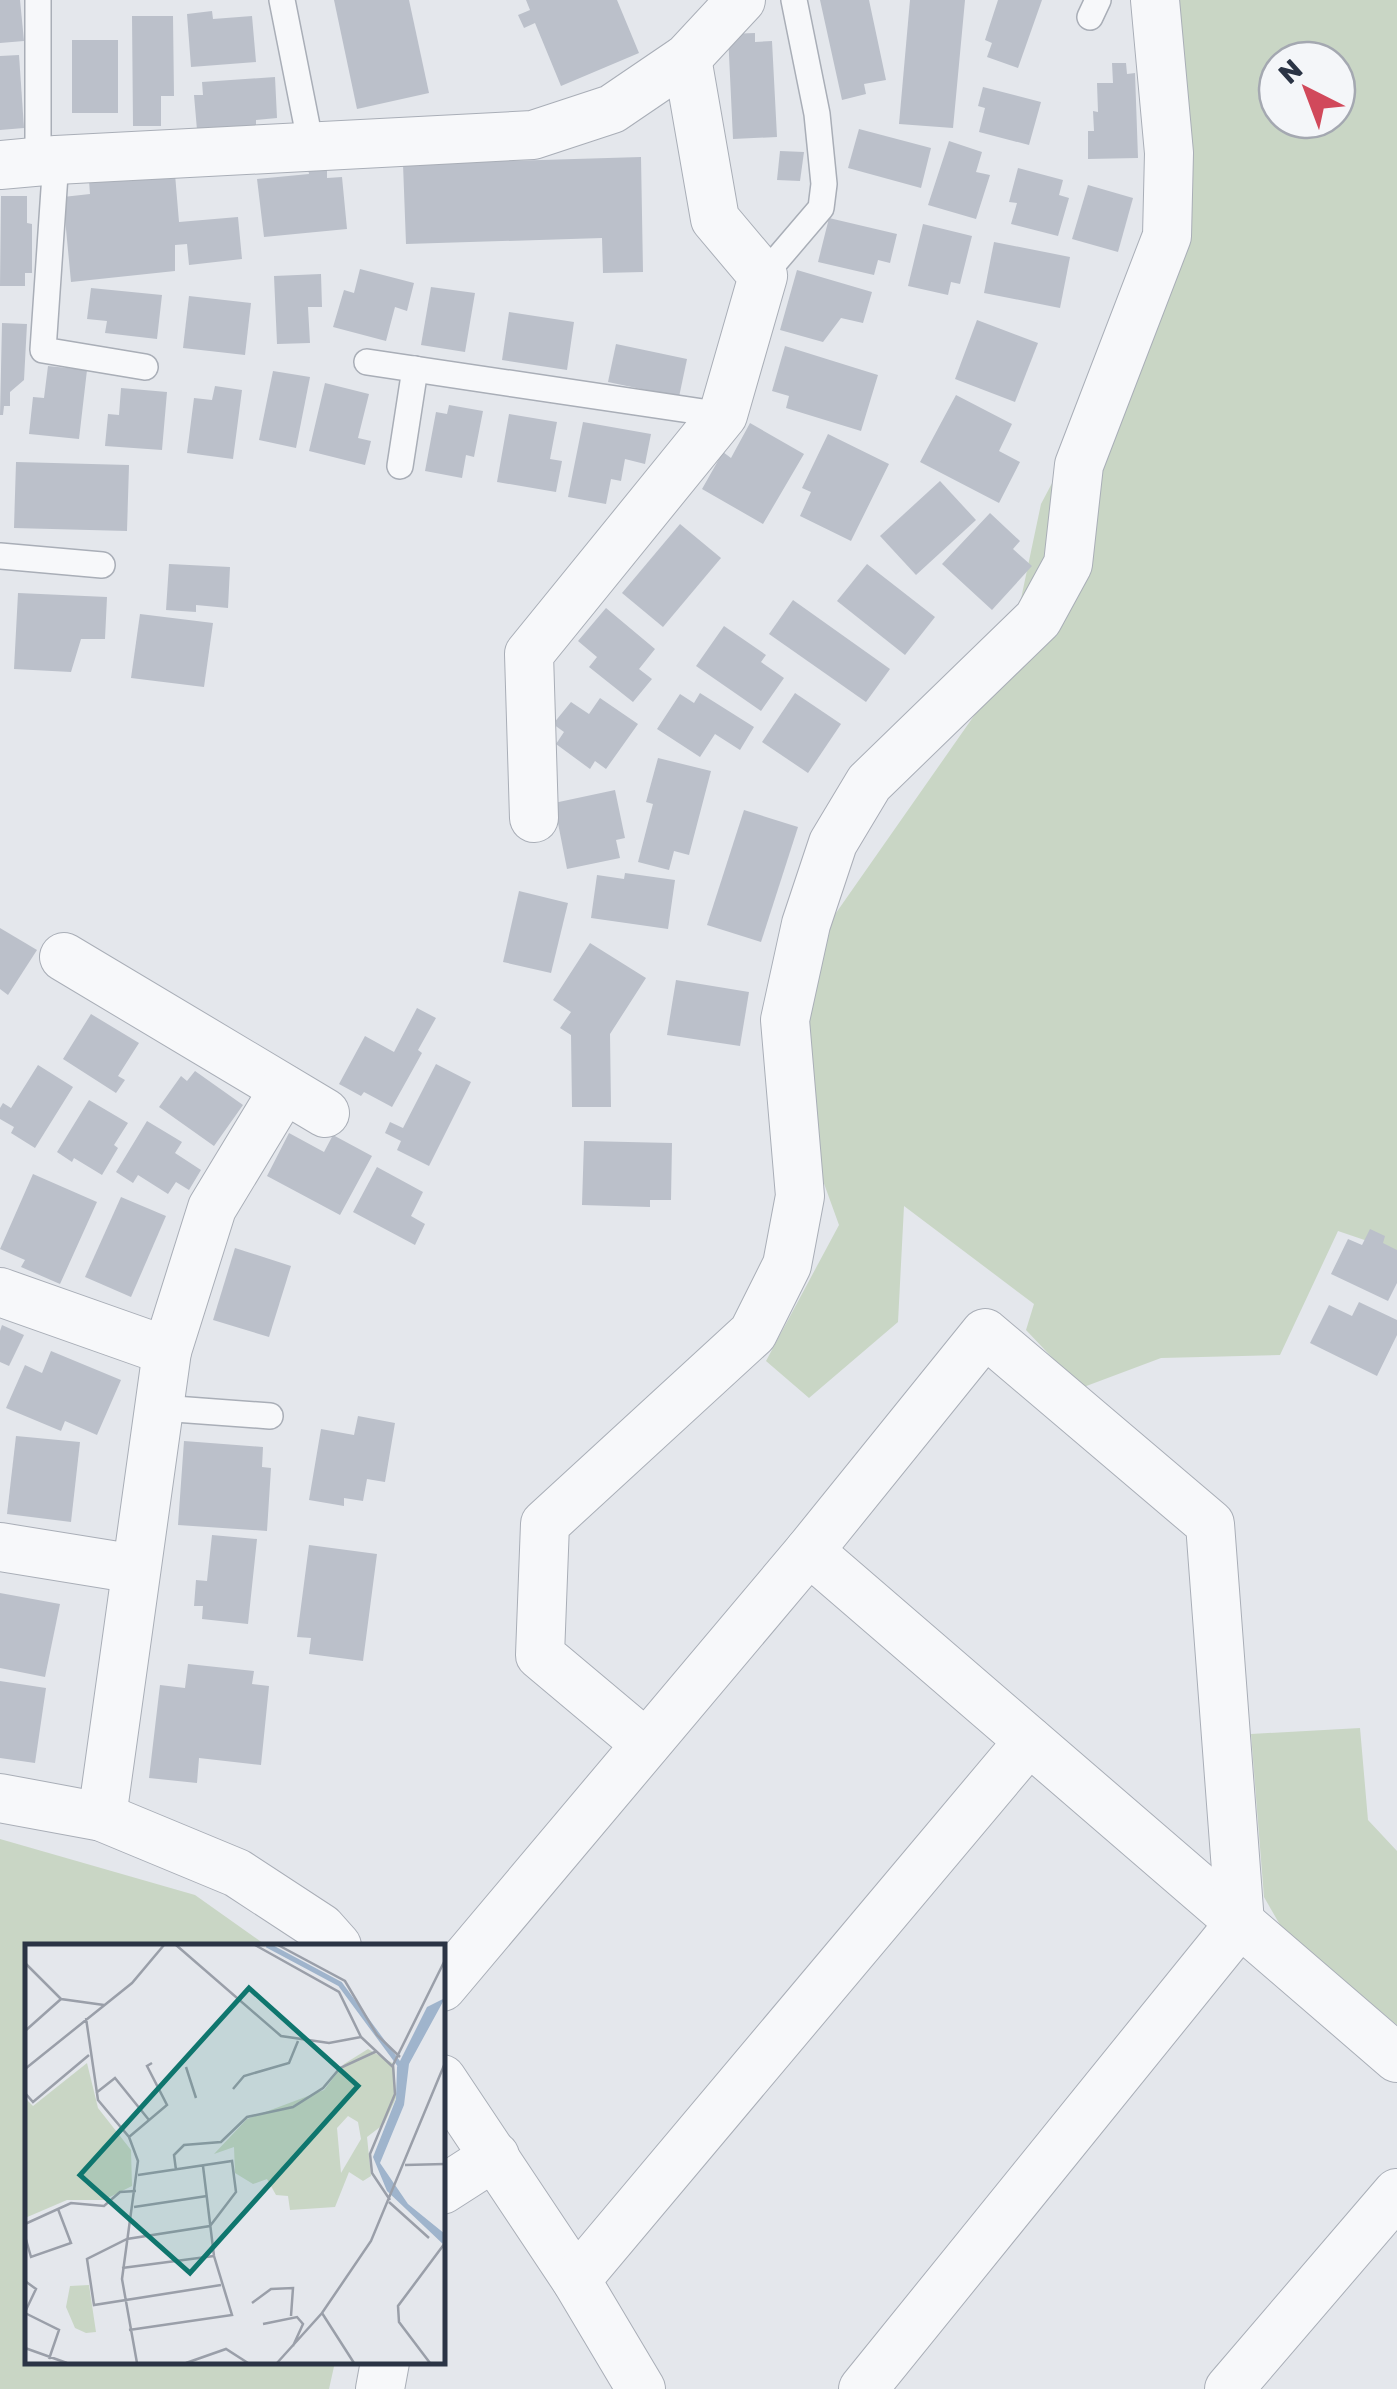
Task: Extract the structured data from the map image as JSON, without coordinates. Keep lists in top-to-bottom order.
{
  "north": "top left"
}
